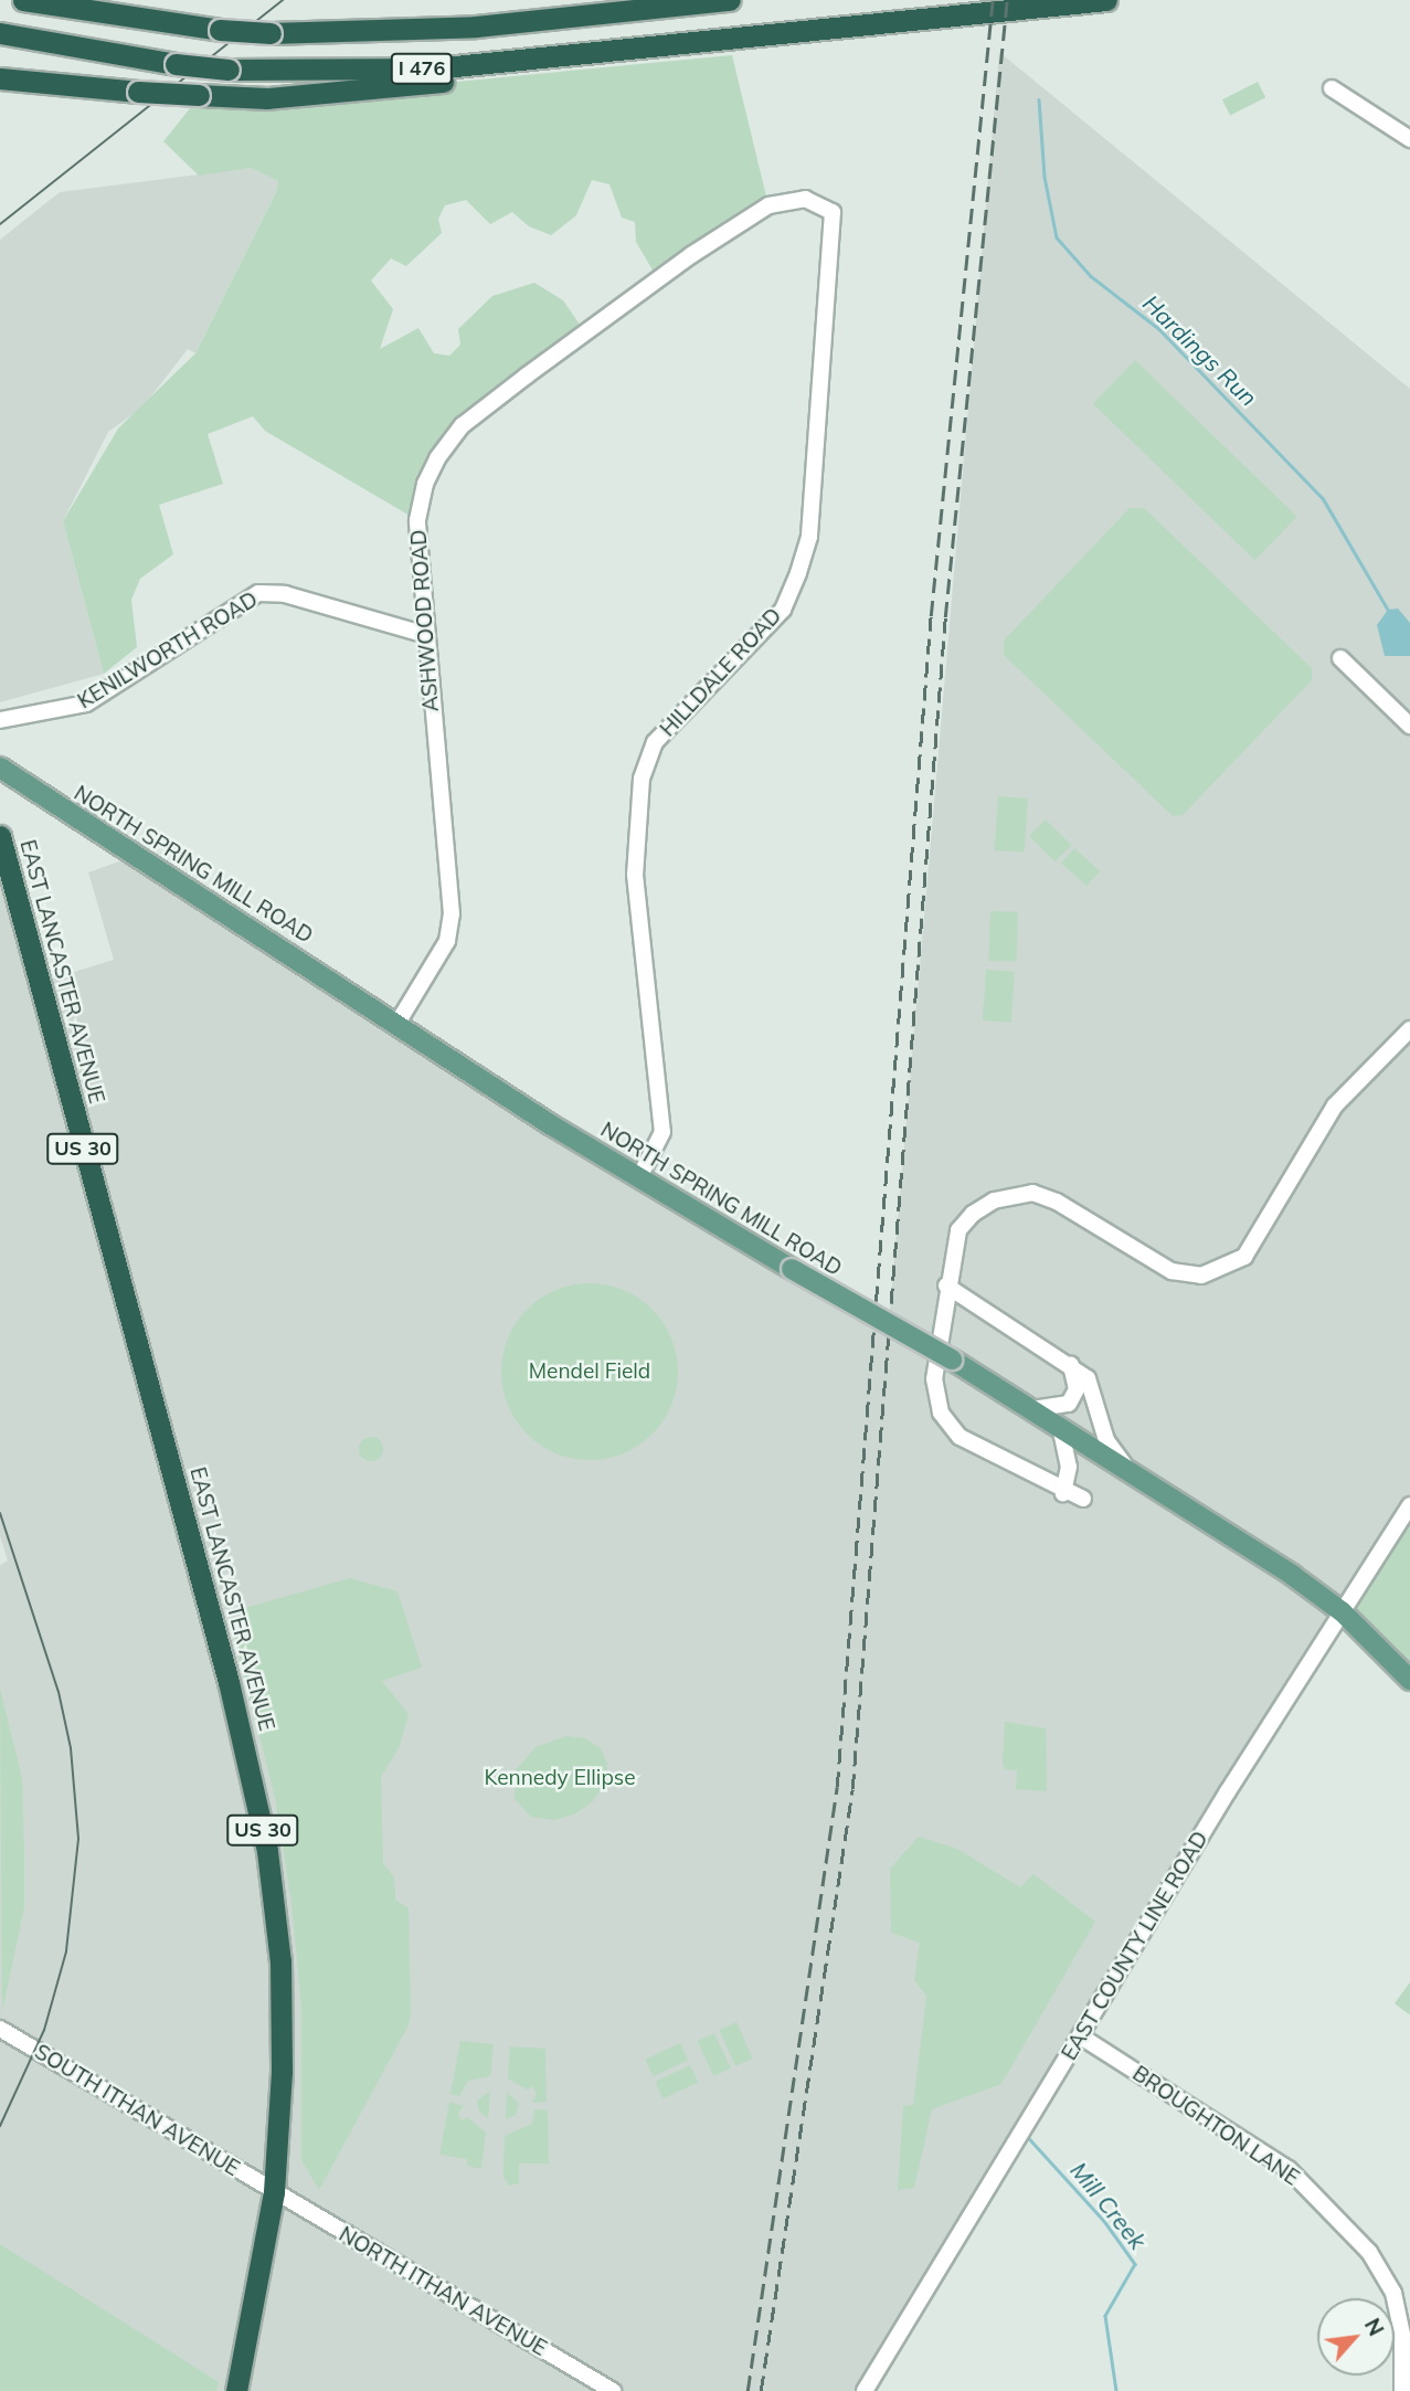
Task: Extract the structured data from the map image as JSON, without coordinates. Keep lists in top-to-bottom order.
{
  "streets": {
    "highway": ["I 476", "EAST LANCASTER AVENUE", "US 30"],
    "main road": ["NORTH SPRING MILL ROAD"],
    "street": [
      "ASHWOOD ROAD",
      "KENILWORTH ROAD",
      "HILLDALE ROAD",
      "EAST COUNTY LINE ROAD",
      "SOUTH ITHAN AVENUE",
      "BROUGHTON LANE",
      "NORTH ITHAN AVENUE"
    ]
  },
  "crossings": [
    ["ASHWOOD ROAD", "KENILWORTH ROAD"],
    ["ASHWOOD ROAD", "HILLDALE ROAD"],
    ["ASHWOOD ROAD", "NORTH SPRING MILL ROAD"],
    ["HILLDALE ROAD", "NORTH SPRING MILL ROAD"],
    ["NORTH SPRING MILL ROAD", "EAST COUNTY LINE ROAD"],
    ["EAST LANCASTER AVENUE", "SOUTH ITHAN AVENUE"],
    ["EAST LANCASTER AVENUE", "NORTH ITHAN AVENUE"],
    ["EAST COUNTY LINE ROAD", "BROUGHTON LANE"],
    ["SOUTH ITHAN AVENUE", "NORTH ITHAN AVENUE"]
  ],
  "water": ["Hardings Run", "Mill Creek"],
  "parks": ["Mendel Field", "Kennedy Ellipse"],
  "north": "top right"
}
